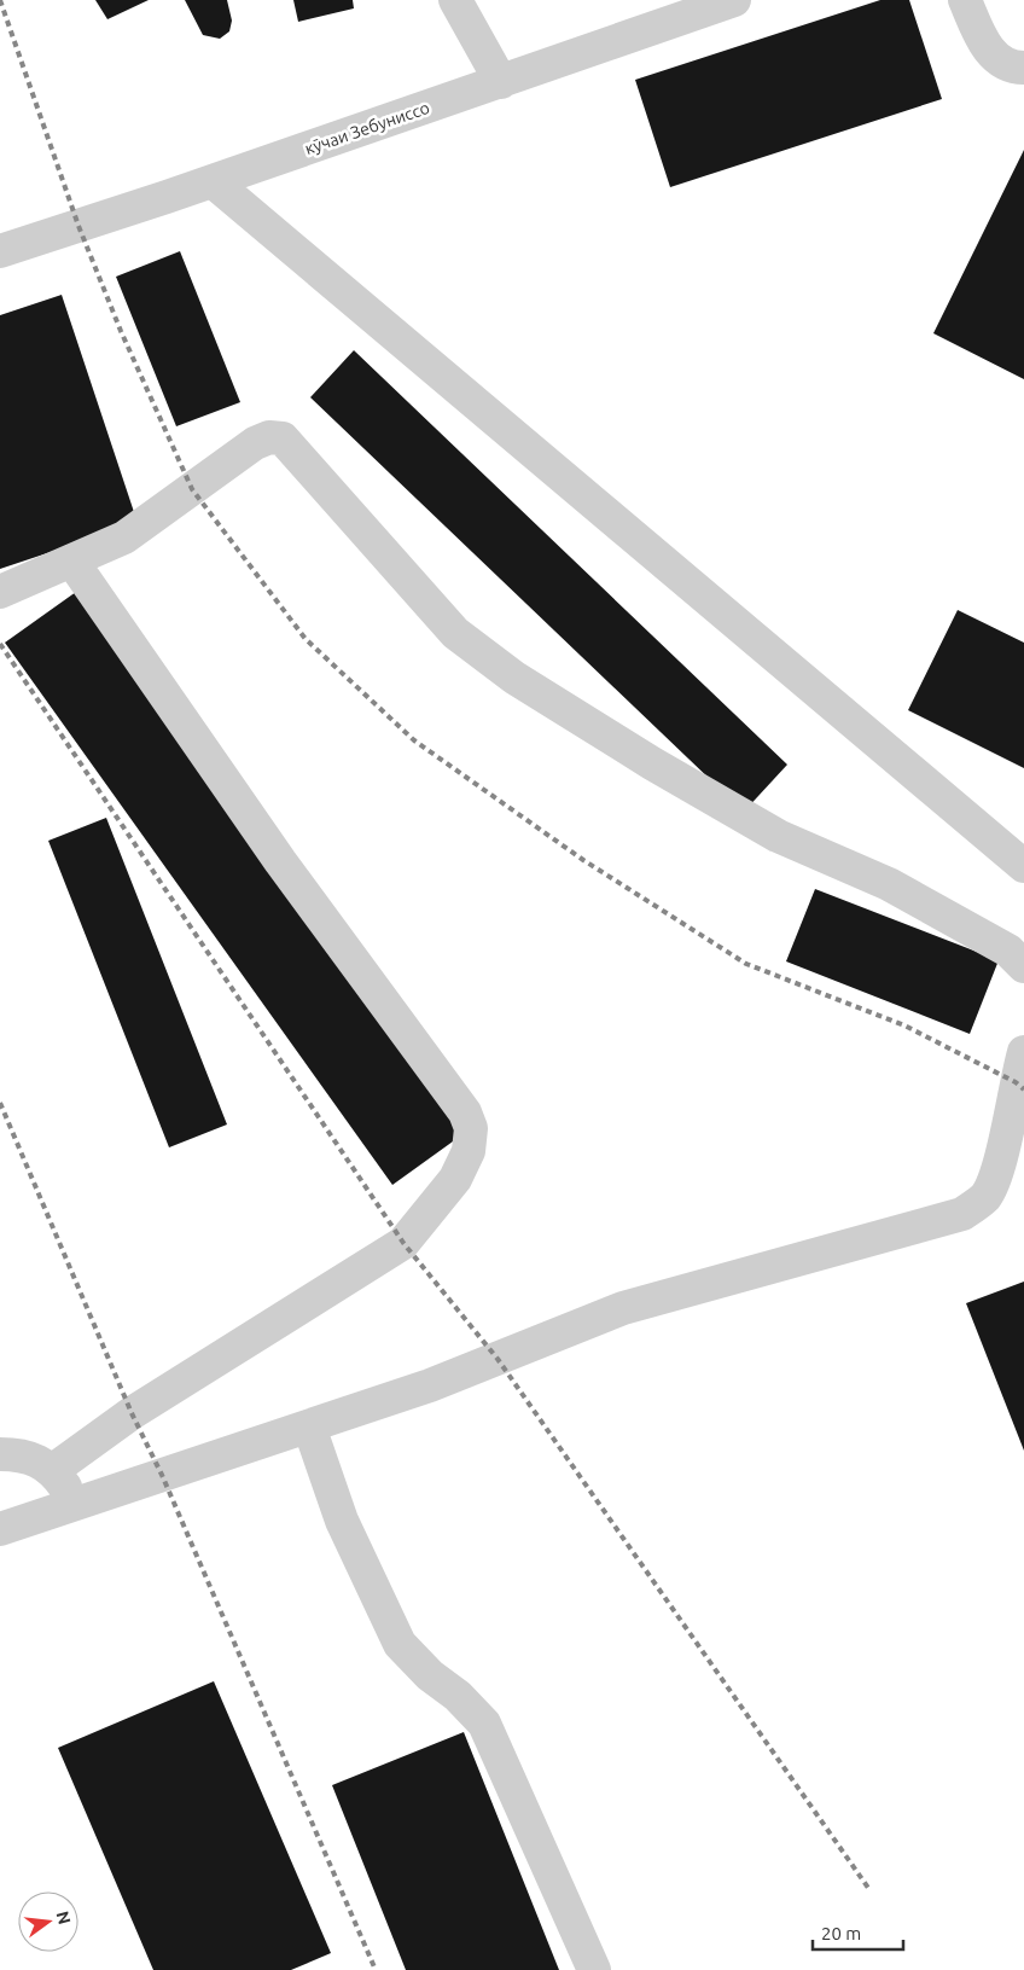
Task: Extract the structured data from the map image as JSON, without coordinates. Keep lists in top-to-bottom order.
{
  "streets": {
    "street": ["кӯчаи Зебуниссо"]
  },
  "scale_bar": "20 m",
  "north": "right"
}
